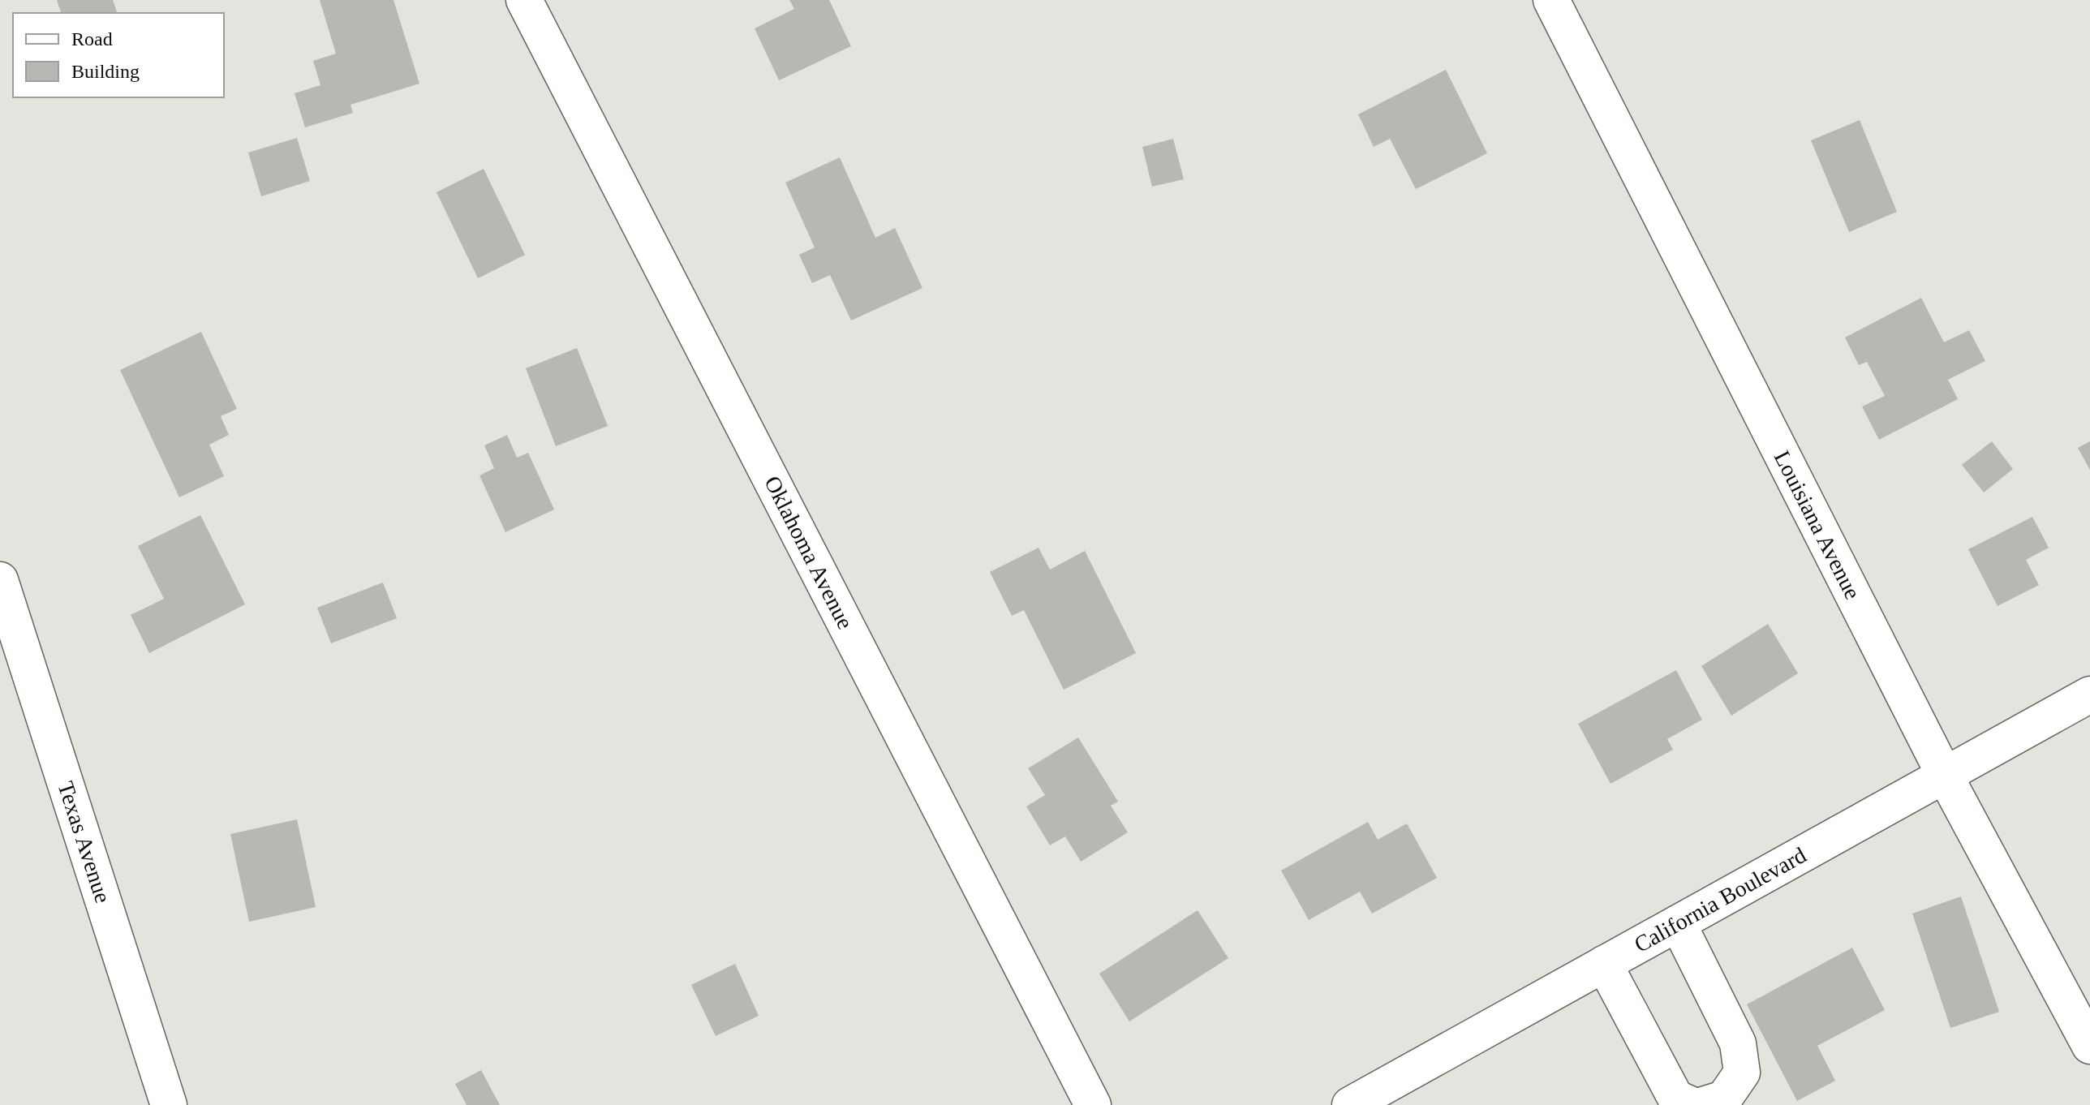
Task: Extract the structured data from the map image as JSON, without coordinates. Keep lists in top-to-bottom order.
{
  "streets": {
    "street": [
      "Louisiana Avenue",
      "Oklahoma Avenue",
      "Texas Avenue",
      "California Boulevard"
    ]
  },
  "crossings": [
    ["Louisiana Avenue", "California Boulevard"]
  ],
  "legend": ["Road", "Building"]
}
